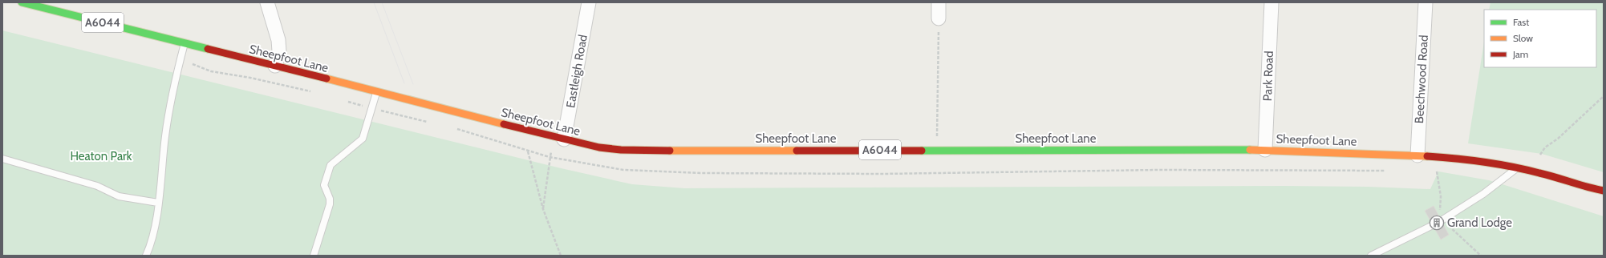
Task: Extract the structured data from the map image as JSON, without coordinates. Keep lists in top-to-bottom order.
{
  "streets": {
    "main road": ["A6044", "Sheepfoot Lane"],
    "street": ["Eastleigh Road", "Park Road", "Beechwood Road"]
  },
  "crossings": [
    ["Sheepfoot Lane", "Eastleigh Road"],
    ["Sheepfoot Lane", "Park Road"],
    ["Sheepfoot Lane", "Beechwood Road"]
  ],
  "parks": ["Heaton Park"],
  "places": {
    "building": ["Grand Lodge"]
  },
  "legend": ["Fast", "Slow", "Jam"]
}
